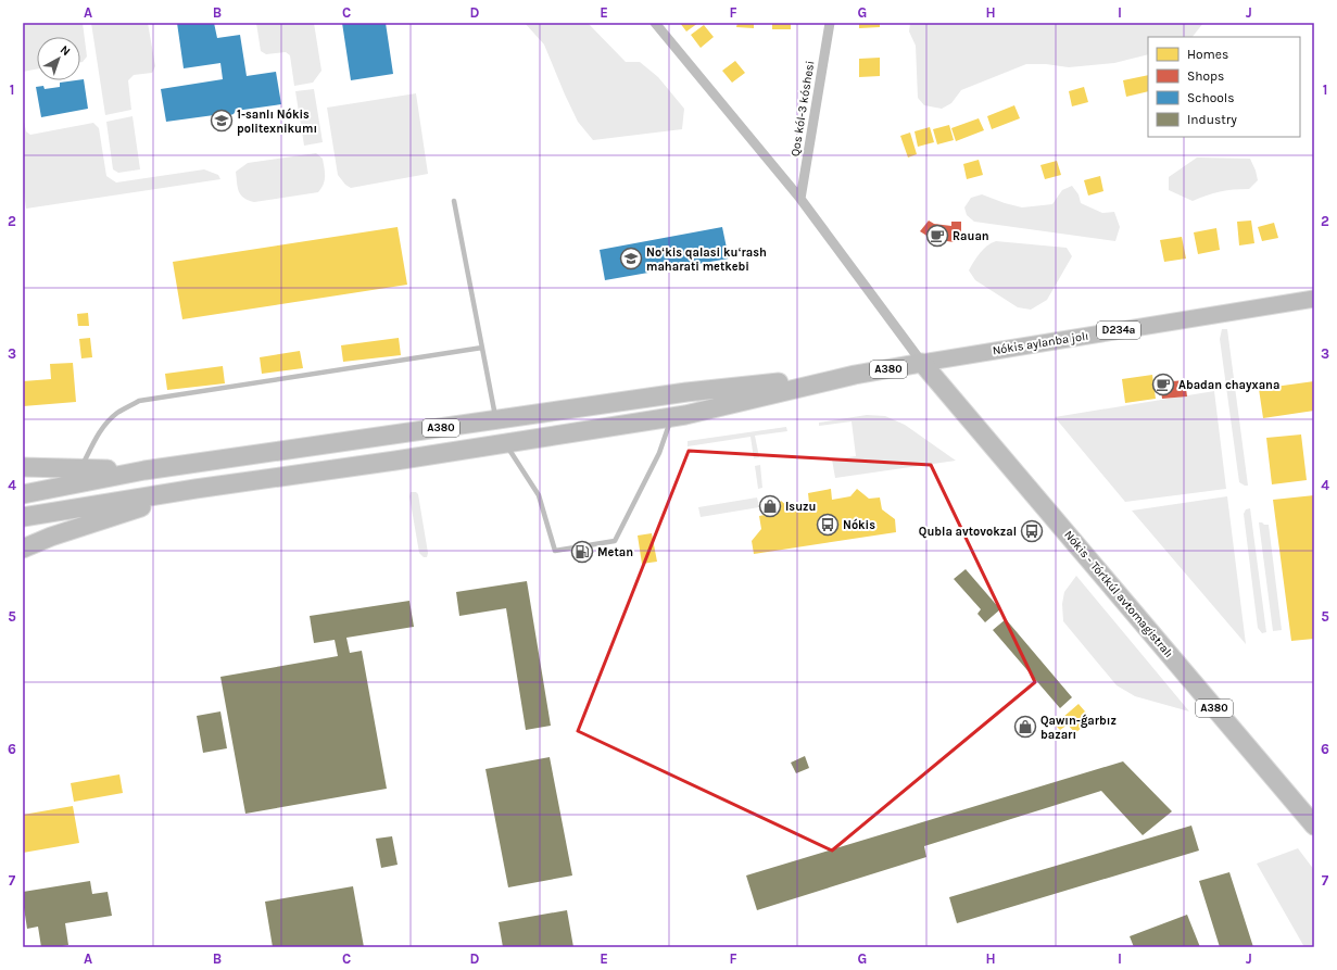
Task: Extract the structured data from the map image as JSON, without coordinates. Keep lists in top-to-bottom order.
{
  "streets": {
    "highway": ["A380", "Nókis - Tórtkúl avtomagistralı"],
    "main road": ["D234a", "Nókis aylanba jolı"],
    "street": ["Qos kól-3 kóshesi"]
  },
  "crossings": [
    ["Nókis aylanba jolı", "A380"],
    ["Nókis aylanba jolı", "Nókis - Tórtkúl avtomagistralı"],
    ["A380", "Nókis - Tórtkúl avtomagistralı"]
  ],
  "places": {
    "school or university": ["1-sanlı Nókis politexnikumı", "Noʻkis qalasi kuʻrash maharati metkebi"],
    "cafe": ["Rauan", "Abadan chayxana"],
    "shop": ["Isuzu", "Qawın-ǵarbız bazarı"],
    "bus stop": ["Nókis", "Qubla avtovokzal"],
    "fuel station": ["Metan"]
  },
  "legend": [
    "Homes",
    "Shops",
    "Schools",
    "Industry"
  ],
  "north": "top right",
  "grid": {
    "columns": [
      "A",
      "B",
      "C",
      "D",
      "E",
      "F",
      "G",
      "H",
      "I",
      "J"
    ],
    "rows": [
      "1",
      "2",
      "3",
      "4",
      "5",
      "6",
      "7"
    ]
  }
}
